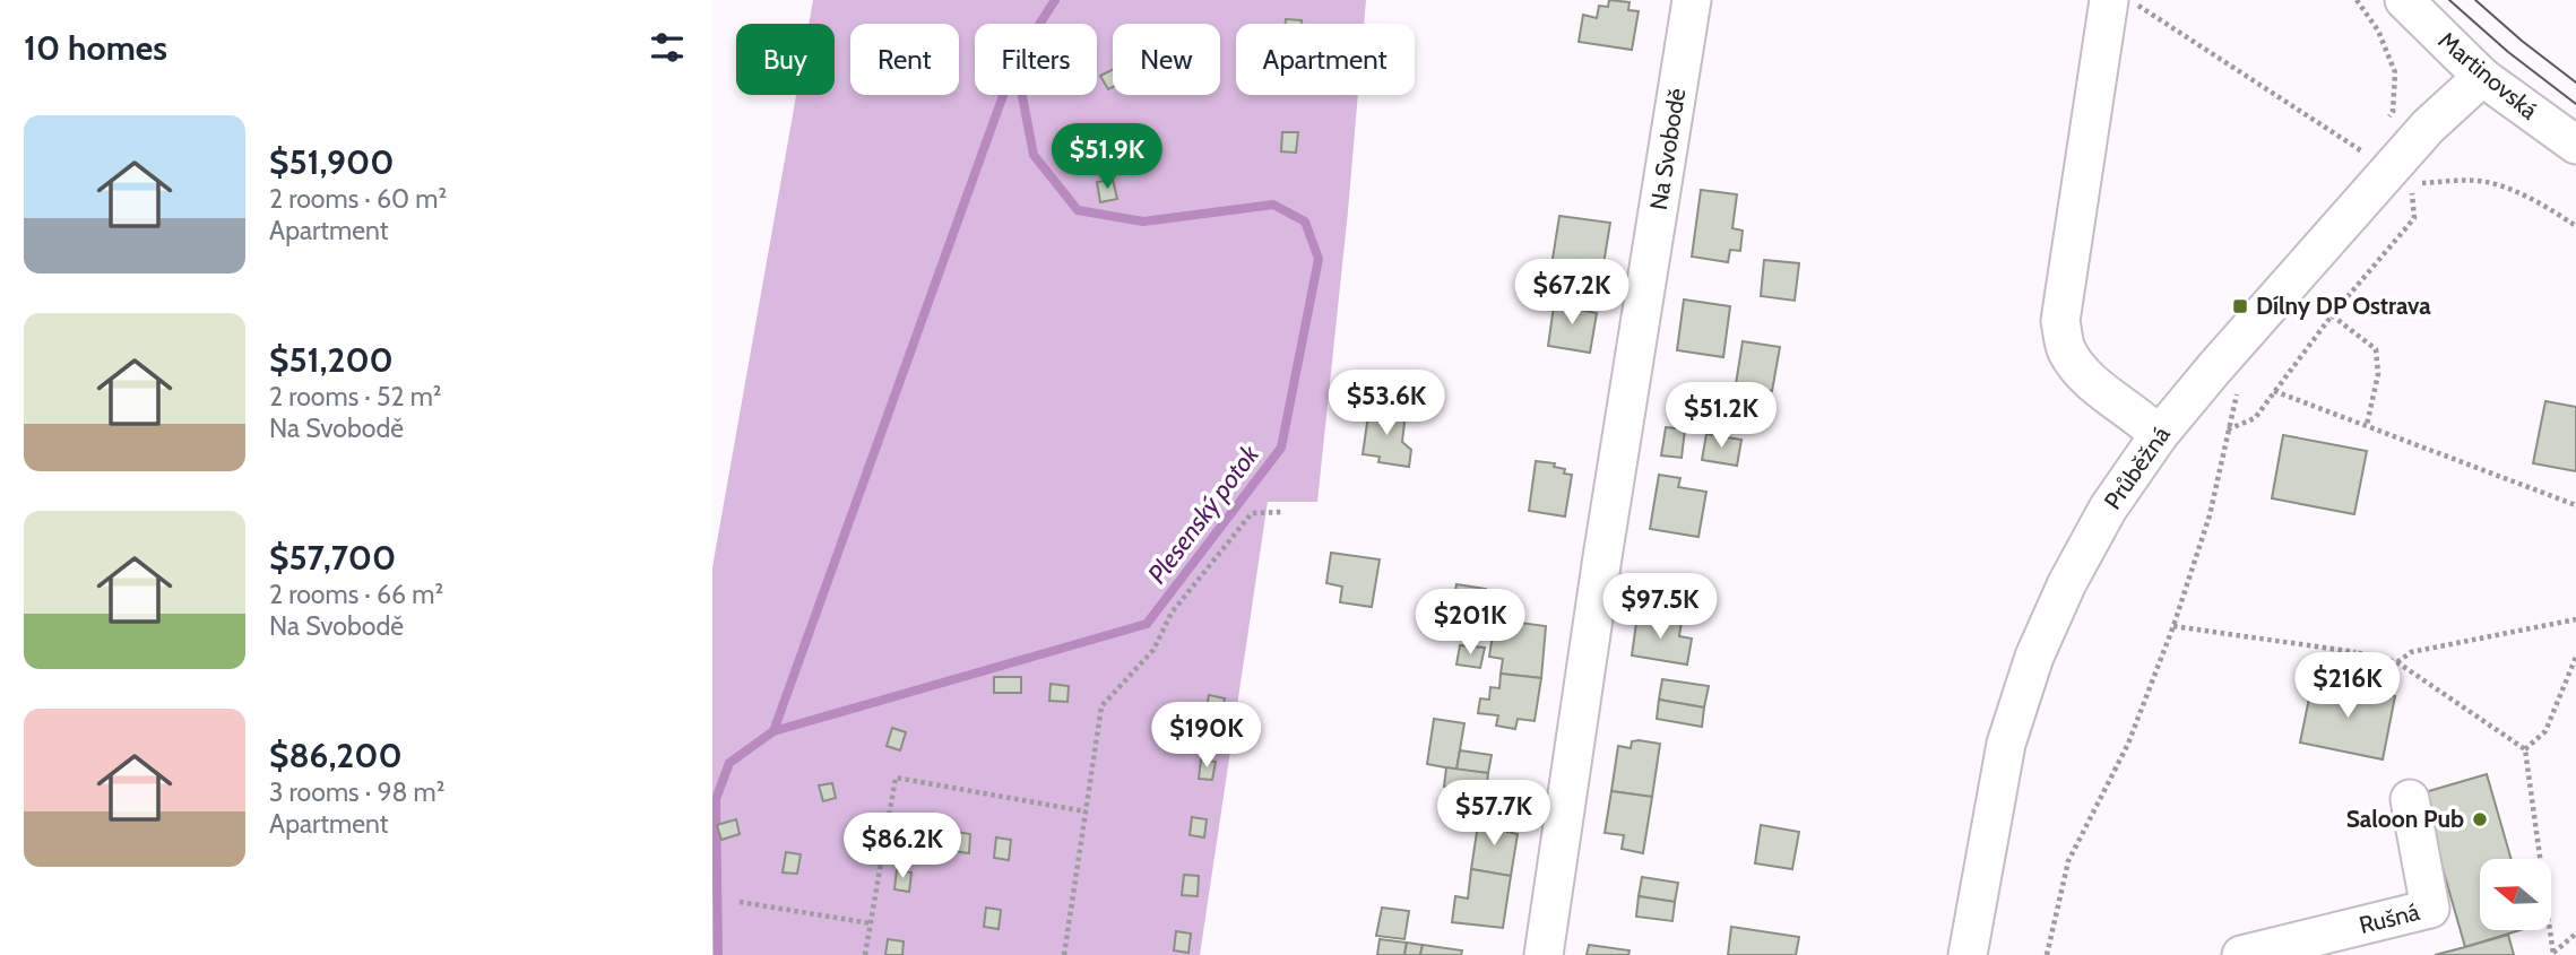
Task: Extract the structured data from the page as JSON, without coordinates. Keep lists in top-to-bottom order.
{
  "streets": {
    "street": [
      "Martinovská",
      "Na Svobodě",
      "Průběžná",
      "Rušná"
    ]
  },
  "crossings": [
    ["Martinovská", "Průběžná"]
  ],
  "water": ["Plesenský potok"],
  "places": {
    "transit": ["Dílny DP Ostrava"],
    "other": ["Saloon Pub"]
  },
  "north": "left",
  "page": {
    "heading": "10 homes",
    "chip": [
      "Buy",
      "Rent",
      "Filters",
      "New",
      "Apartment"
    ],
    "list": [
      {
        "name": "$51,900",
        "note": "2 rooms · 60 m² · Apartment"
      },
      {
        "name": "$51,200",
        "note": "2 rooms · 52 m² · Na Svobodě"
      },
      {
        "name": "$57,700",
        "note": "2 rooms · 66 m² · Na Svobodě"
      },
      {
        "name": "$86,200",
        "note": "3 rooms · 98 m² · Apartment"
      }
    ],
    "price": [
      "$51.9K",
      "$67.2K",
      "$53.6K",
      "$51.2K",
      "$97.5K",
      "$201K",
      "$216K",
      "$190K",
      "$57.7K",
      "$86.2K"
    ]
  }
}
